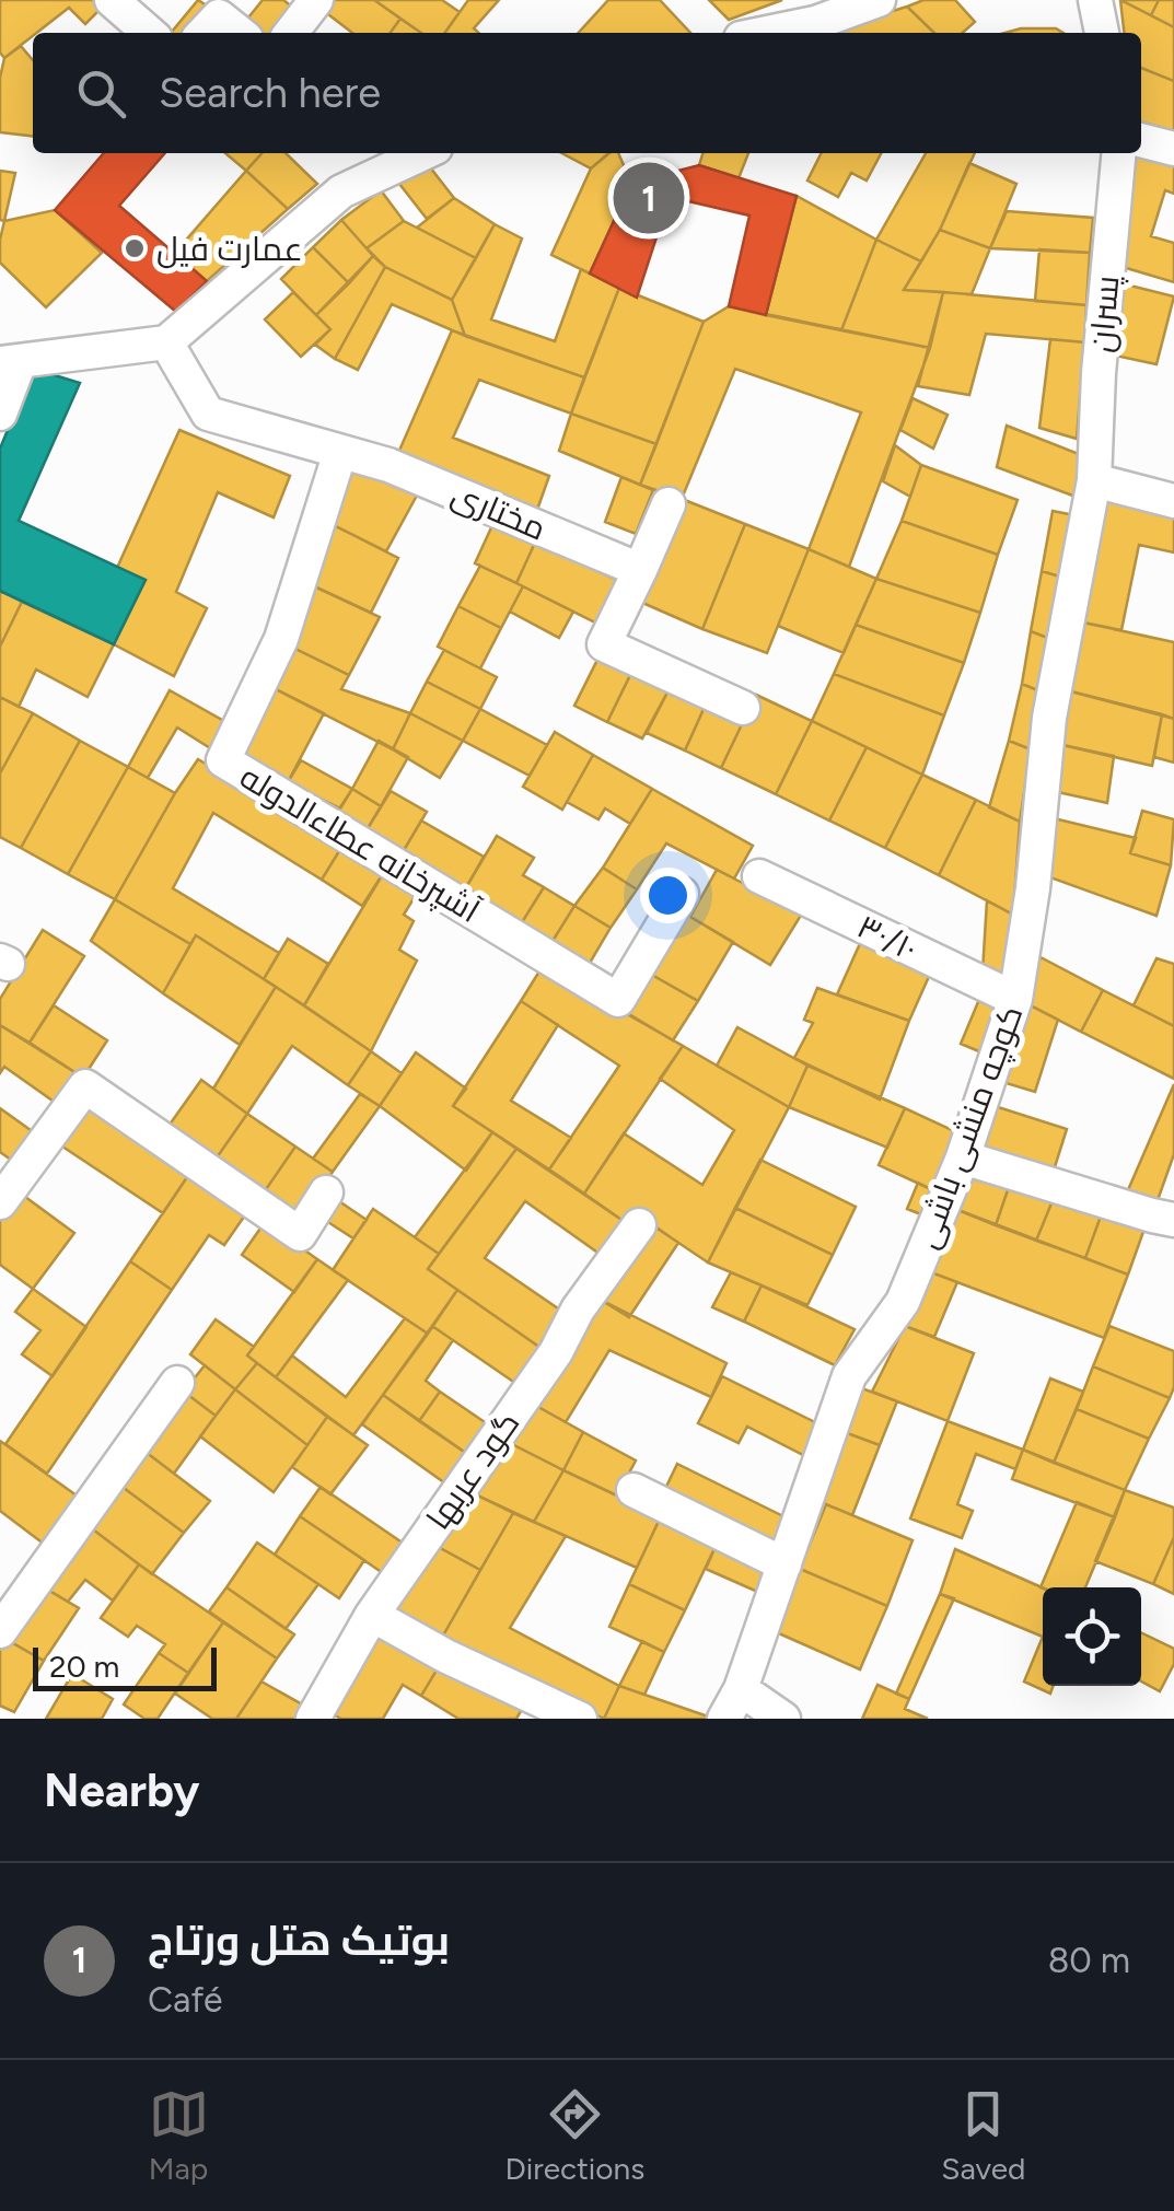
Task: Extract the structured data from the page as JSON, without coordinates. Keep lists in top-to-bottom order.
{
  "streets": {
    "lane": [
      "پسران",
      "مختاری",
      "آشپرخانه عطاءالدوله",
      "۳۰/۱۰",
      "کوچه منشی باشی",
      "گود عربها"
    ]
  },
  "crossings": [
    ["پسران", "کوچه منشی باشی"],
    ["مختاری", "آشپرخانه عطاءالدوله"],
    ["۳۰/۱۰", "کوچه منشی باشی"]
  ],
  "places": ["عمارت فیل"],
  "scale_bar": "20 m",
  "page": {
    "search": "Search here",
    "pins": "1",
    "scale": "20 m",
    "heading": "Nearby",
    "list": [
      {
        "mark": "1",
        "name": "بوتیک هتل ورتاج",
        "note": "Café",
        "value": "80 m"
      }
    ],
    "nav": ["Map", "Directions", "Saved"]
  }
}
